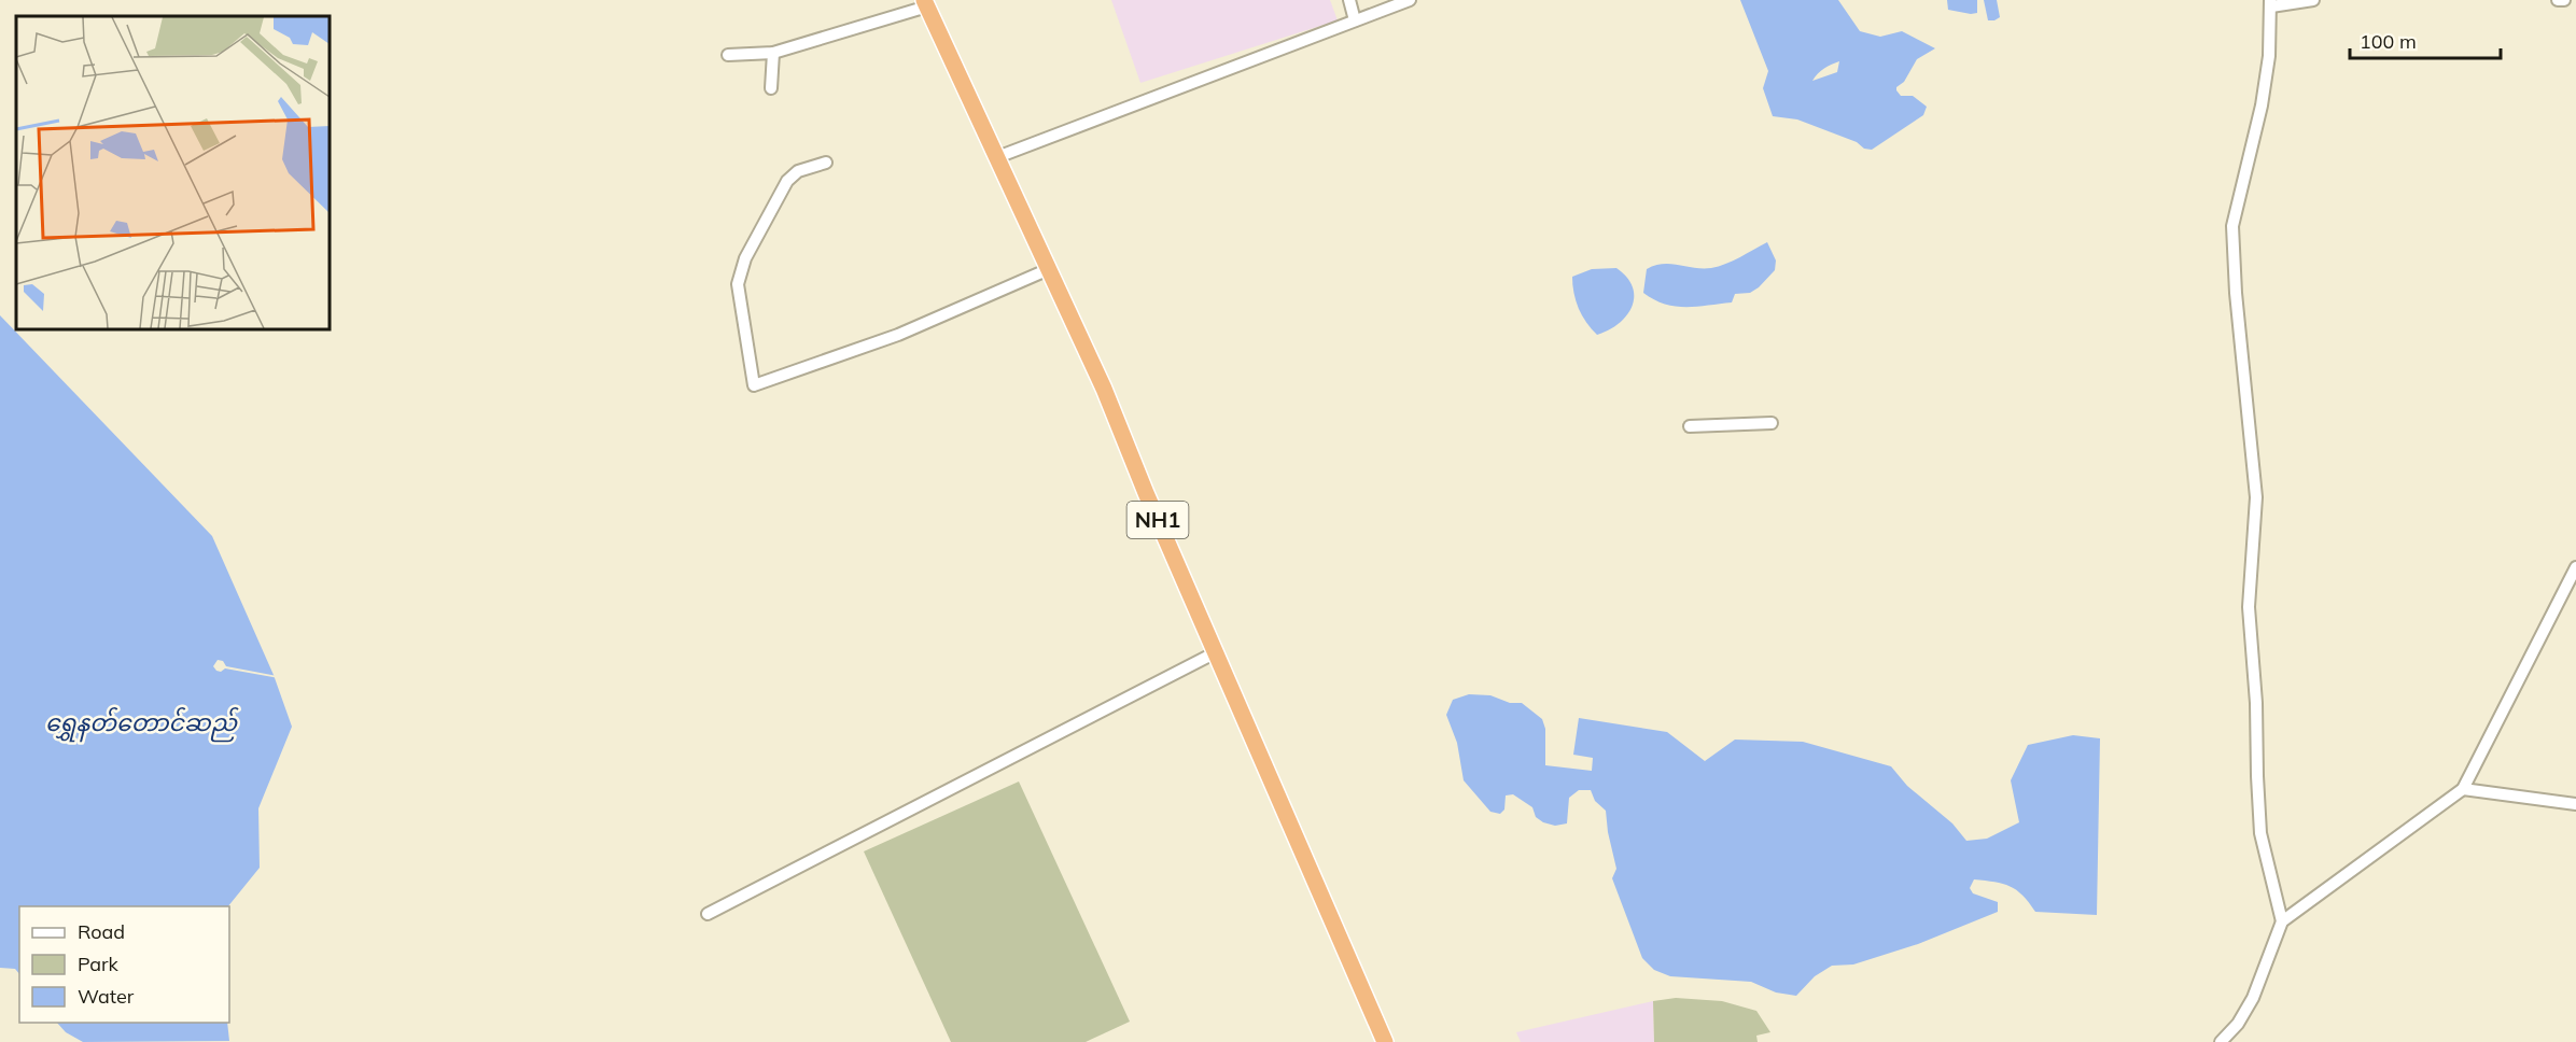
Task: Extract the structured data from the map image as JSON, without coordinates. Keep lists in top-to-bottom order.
{
  "streets": {
    "highway": ["NH1"]
  },
  "water": ["ရွှေနတ်တောင်ဆည်"],
  "legend": ["Road", "Park", "Water"],
  "scale_bar": "100 m"
}
